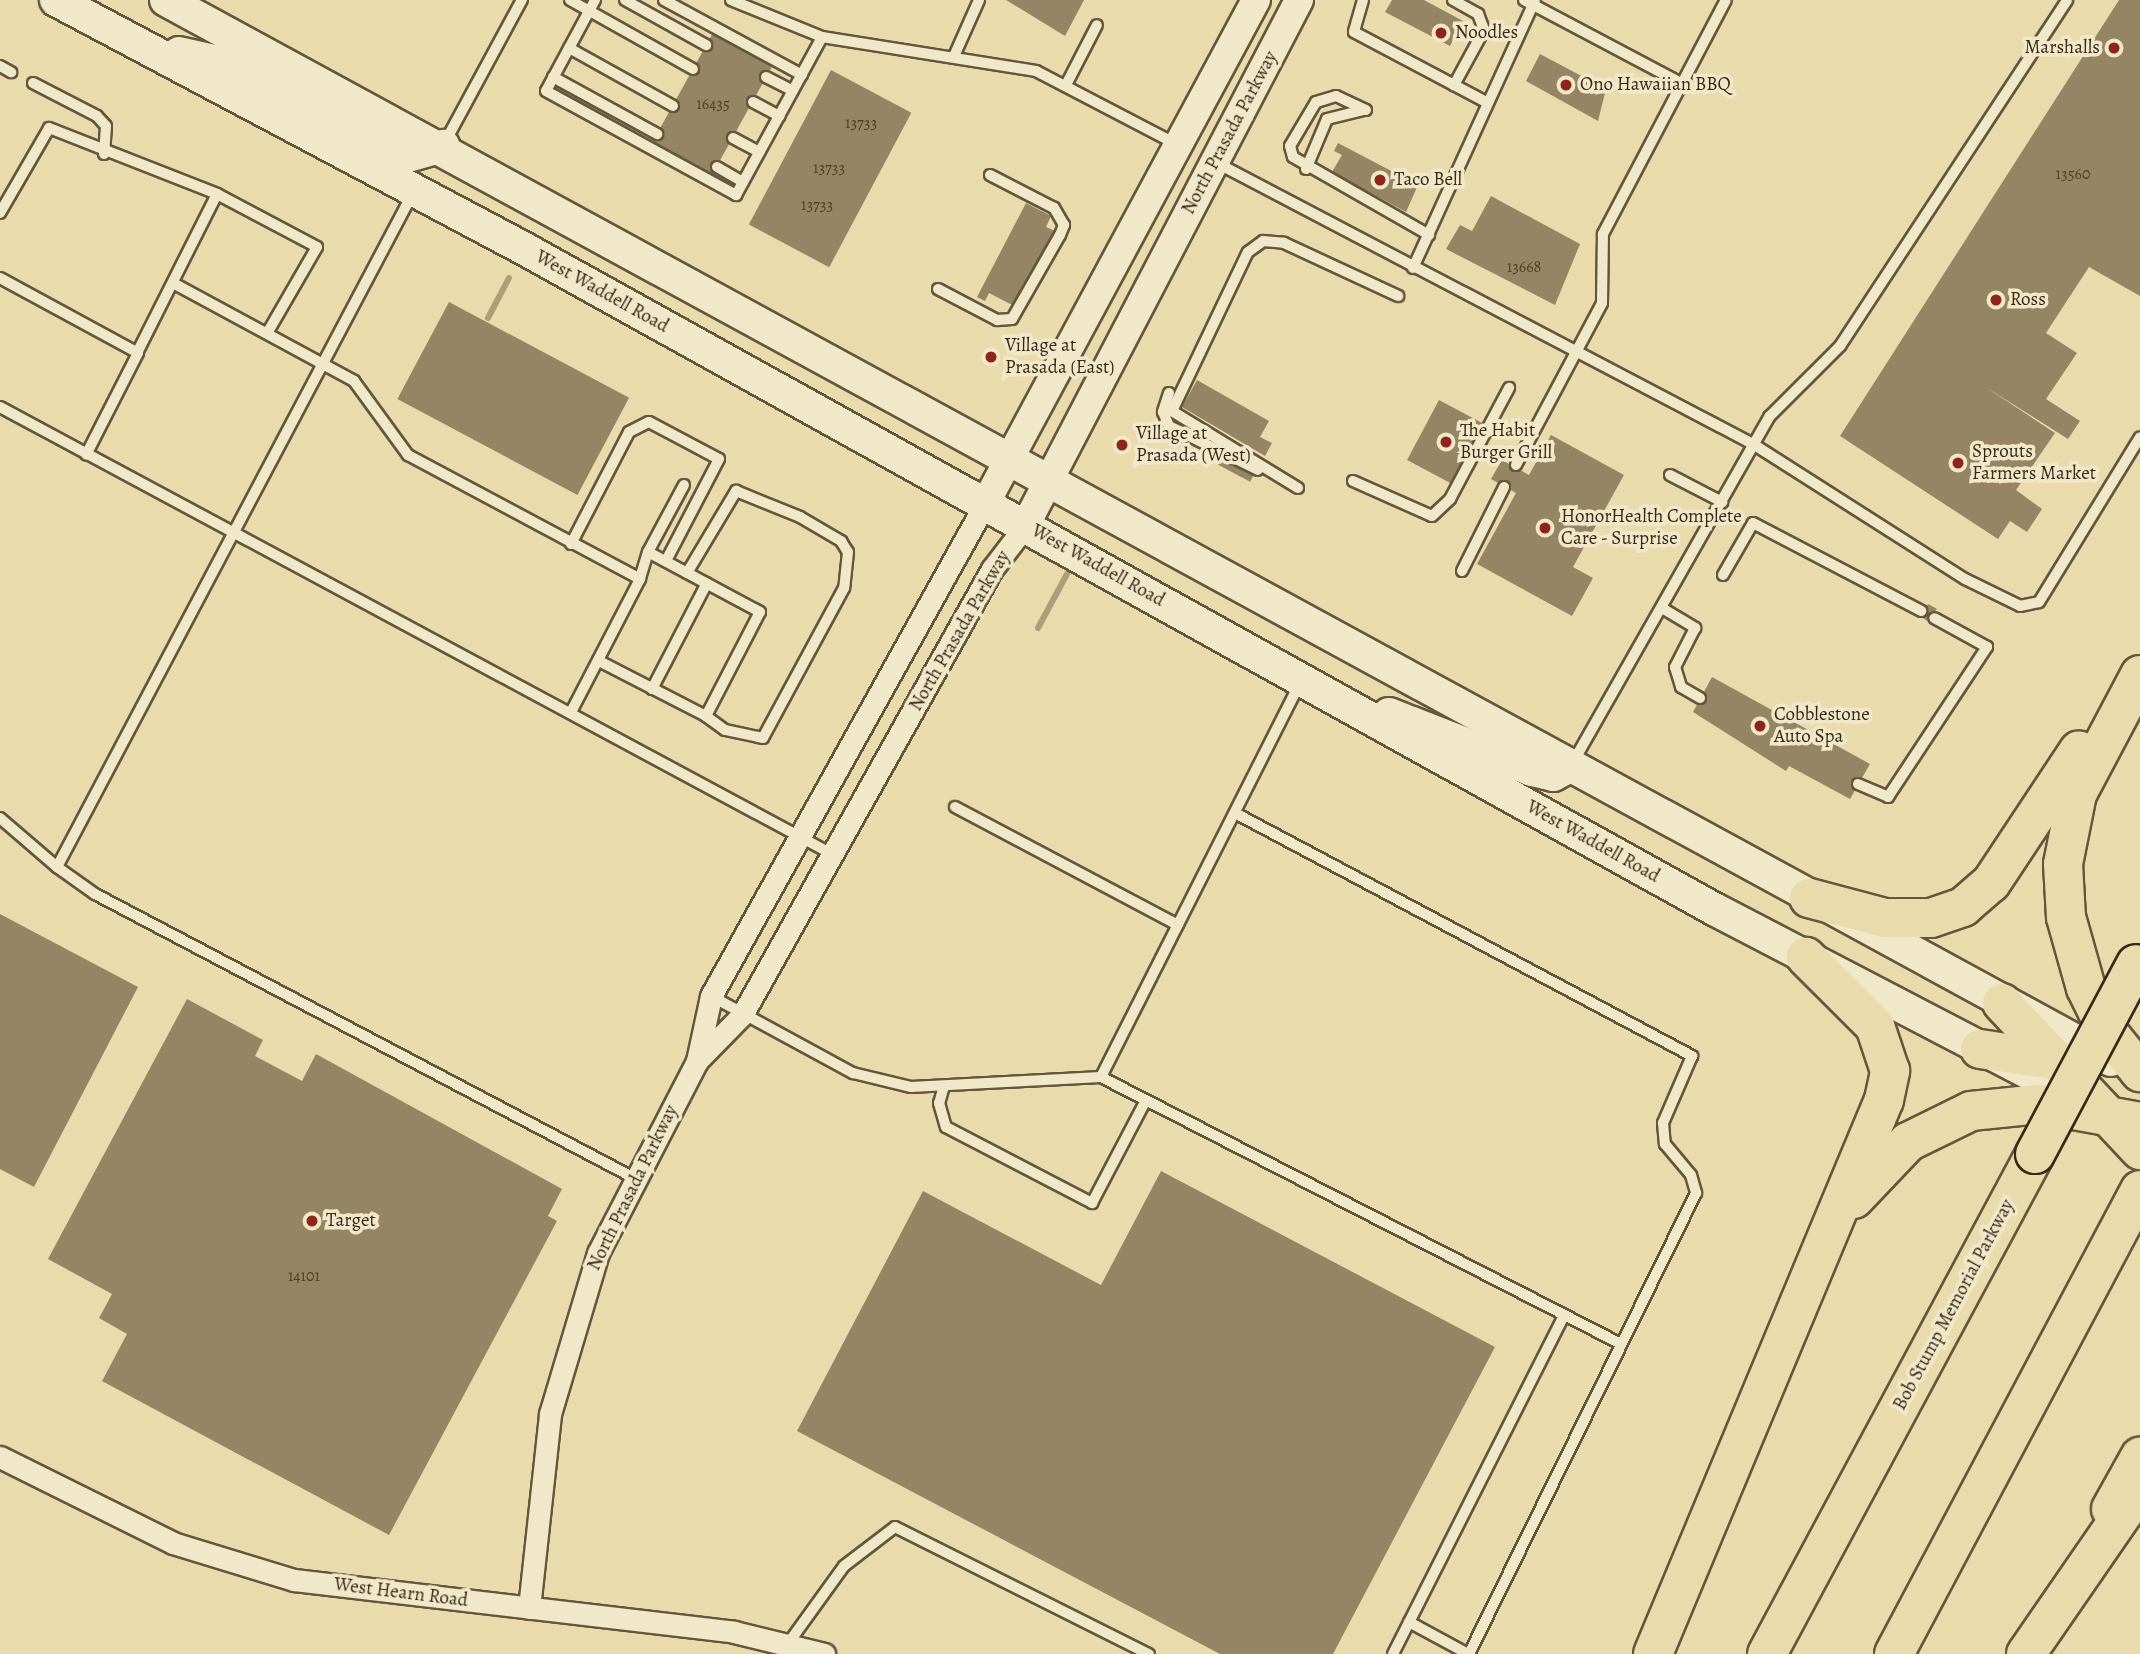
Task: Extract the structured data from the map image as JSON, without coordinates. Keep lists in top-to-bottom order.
{
  "streets": {
    "highway": ["Bob Stump Memorial Parkway"],
    "main road": ["West Waddell Road"],
    "street": ["North Prasada Parkway", "West Hearn Road"]
  },
  "crossings": [
    ["North Prasada Parkway", "West Waddell Road"],
    ["North Prasada Parkway", "West Hearn Road"]
  ],
  "places": [
    "Noodles",
    "Marshalls",
    "Ono Hawaiian BBQ",
    "Taco Bell",
    "Ross",
    "Village at Prasada (East)",
    "The Habit Burger Grill",
    "Village at Prasada (West)",
    "Sprouts Farmers Market",
    "HonorHealth Complete Care - Surprise",
    "Cobblestone Auto Spa",
    "Target"
  ],
  "house_numbers": [
    "16435",
    "13733",
    "13733",
    "13560",
    "13733",
    "13668",
    "14101"
  ]
}
